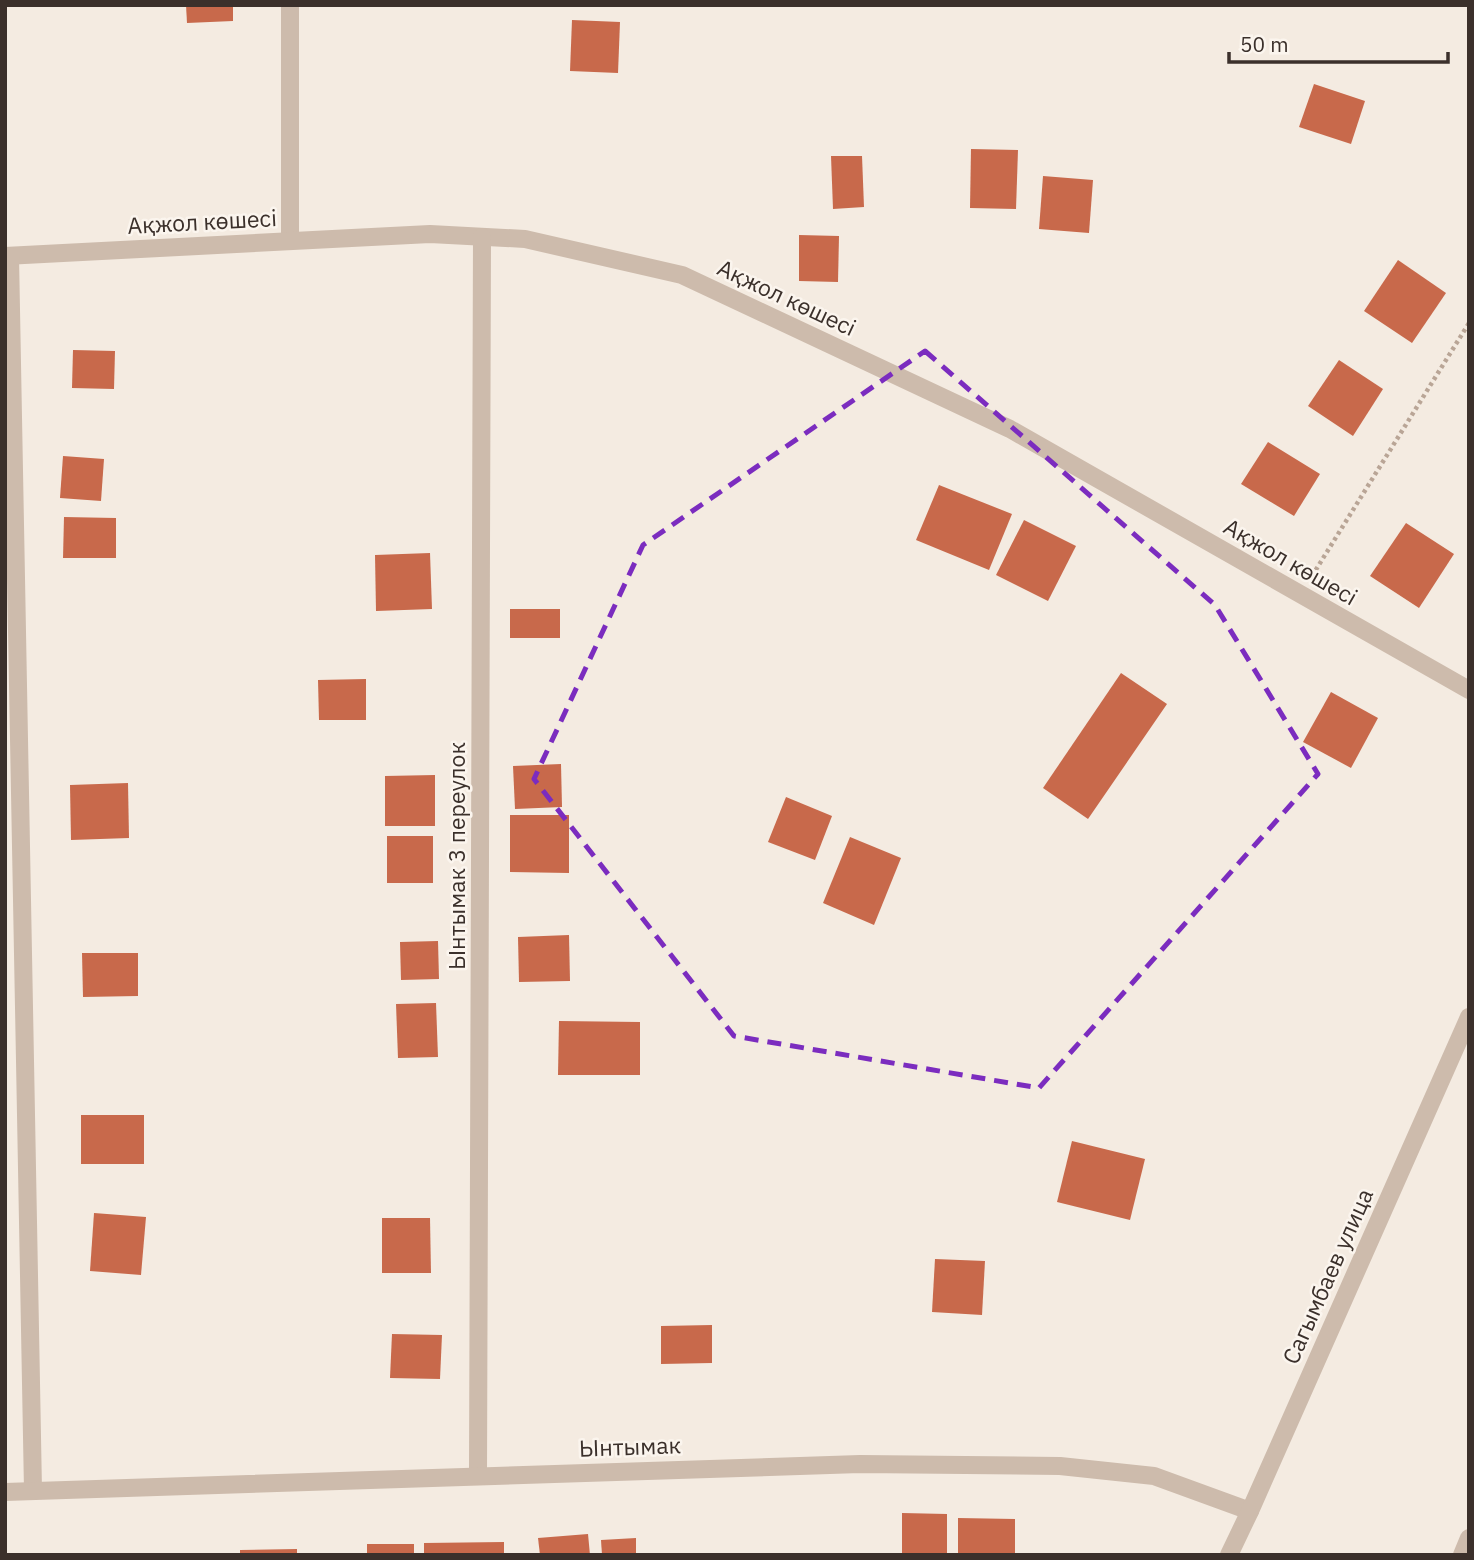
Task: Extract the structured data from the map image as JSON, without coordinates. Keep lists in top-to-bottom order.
{
  "streets": {
    "street": [
      "Ақжол көшесі",
      "Ынтымак 3 переулок",
      "Сагымбаев улица",
      "Ынтымак"
    ]
  },
  "crossings": [
    ["Ақжол көшесі", "Ынтымак 3 переулок"],
    ["Ынтымак 3 переулок", "Ынтымак"],
    ["Сагымбаев улица", "Ынтымак"]
  ],
  "scale_bar": "50 m"
}
